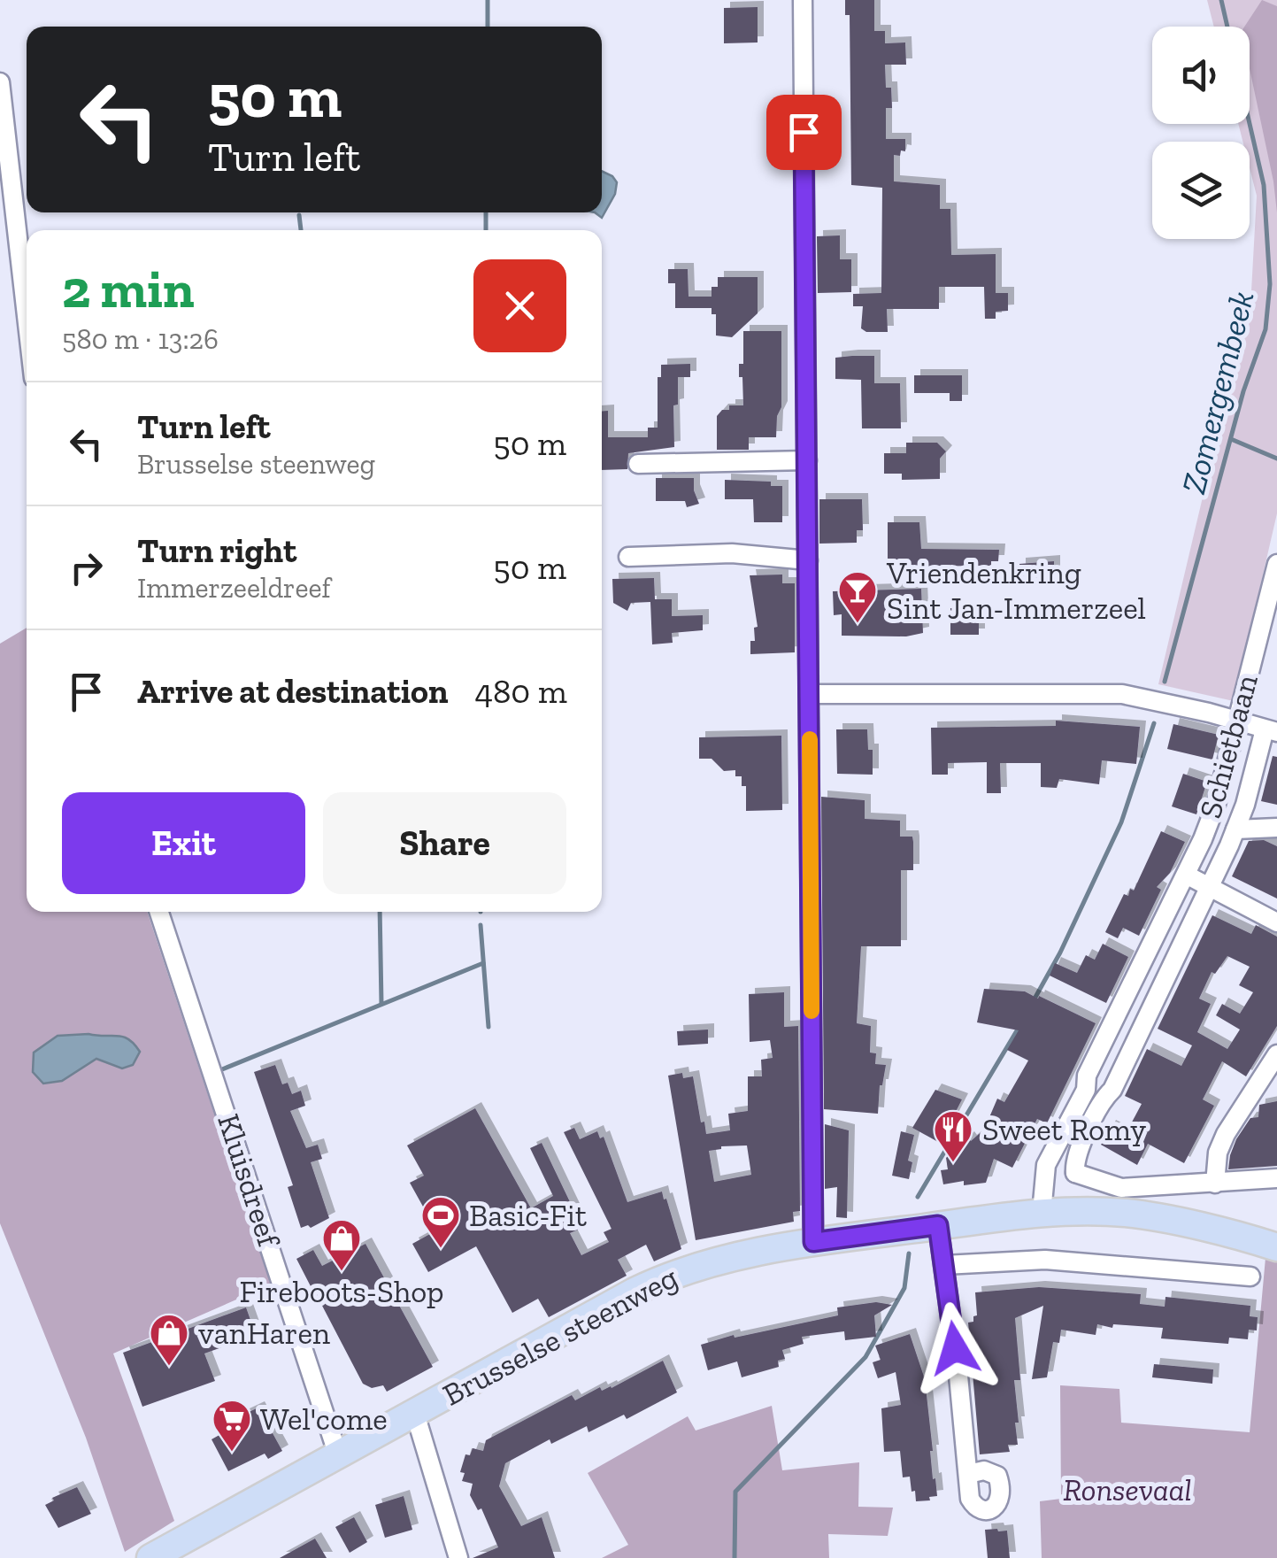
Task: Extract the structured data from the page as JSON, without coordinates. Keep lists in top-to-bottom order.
{
  "streets": {
    "main road": ["Brusselse steenweg"],
    "street": ["Schietbaan", "Kluisdreef"]
  },
  "crossings": [
    ["Schietbaan", "Brusselse steenweg"],
    ["Kluisdreef", "Brusselse steenweg"]
  ],
  "water": ["Zomergembeek"],
  "parks": ["Ronsevaal"],
  "places": {
    "bar": ["Vriendenkring Sint Jan-Immerzeel"],
    "restaurant": ["Sweet Romy"],
    "sports": ["Basic-Fit"],
    "shop": ["Fireboots-Shop", "vanHaren"],
    "supermarket": ["Wel'come"]
  },
  "page": {
    "turn": ["50 m", "Turn left"],
    "heading": ["2 min", "580 m · 13:26"],
    "list": [
      {
        "name": "Turn left",
        "note": "Brusselse steenweg",
        "value": "50 m"
      },
      {
        "name": "Turn right",
        "note": "Immerzeeldreef",
        "value": "50 m"
      },
      {
        "name": "Arrive at destination",
        "value": "480 m"
      }
    ],
    "buttons": ["Exit", "Share"]
  }
}
